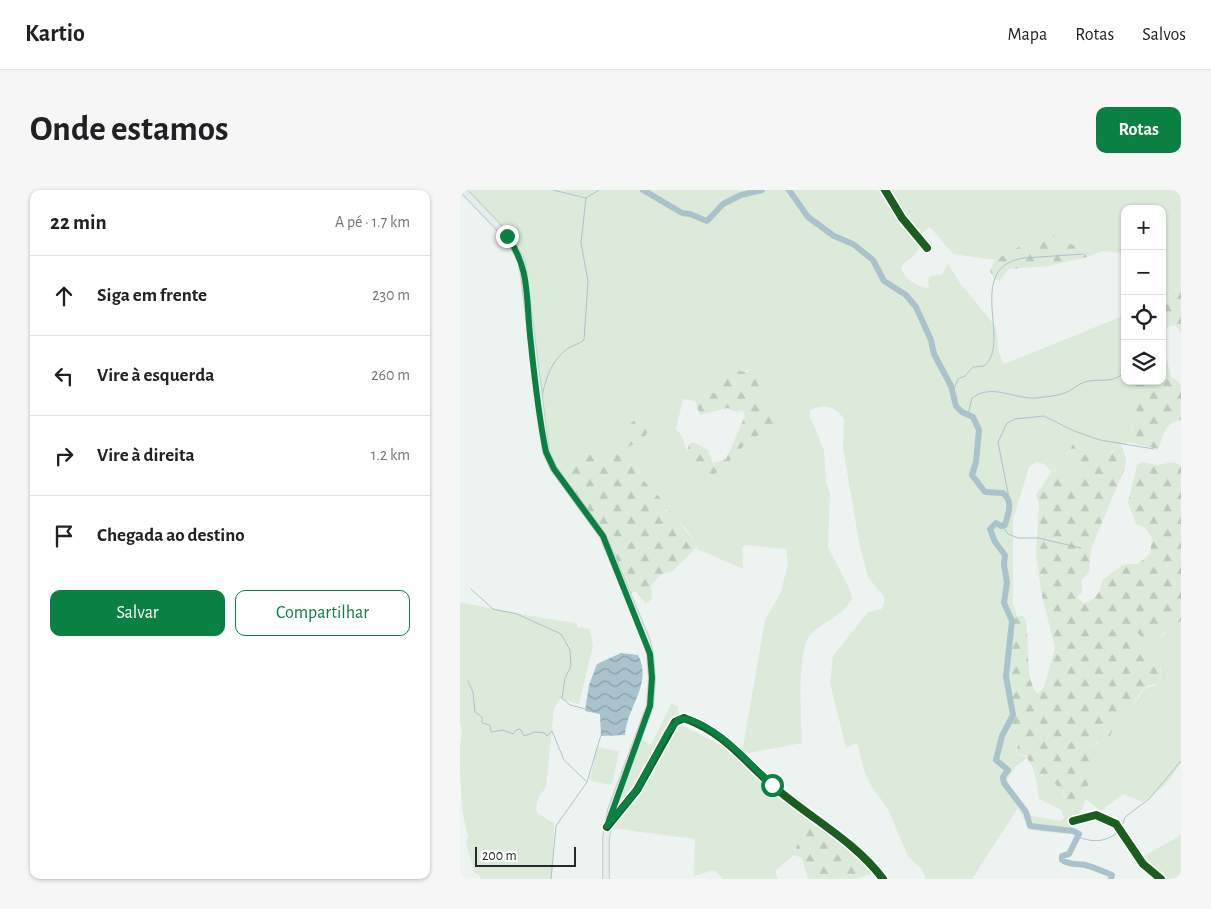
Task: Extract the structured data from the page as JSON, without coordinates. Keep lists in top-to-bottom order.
{
  "scale_bar": "200 m",
  "page": {
    "header": "Kartio",
    "nav": ["Mapa", "Rotas", "Salvos"],
    "buttons": [
      "Rotas",
      ["Salvar", "Compartilhar"]
    ],
    "title": "Onde estamos",
    "heading": ["22 min", "A pé · 1.7 km"],
    "map_buttons": ["+", "−"],
    "list": [
      ["Siga em frente", "230 m"],
      ["Vire à esquerda", "260 m"],
      ["Vire à direita", "1.2 km"],
      "Chegada ao destino"
    ],
    "scale": "200 m"
  }
}
